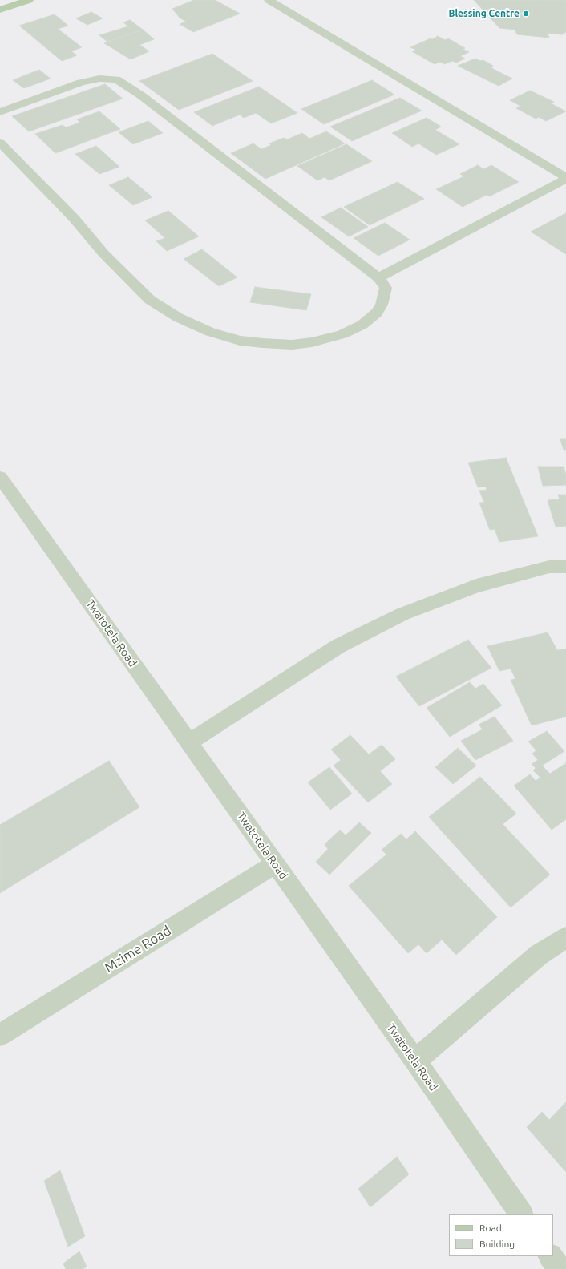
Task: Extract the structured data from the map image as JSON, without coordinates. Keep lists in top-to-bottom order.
{
  "streets": {
    "street": ["Twatotela Road", "Mzime Road"]
  },
  "crossings": [
    ["Twatotela Road", "Mzime Road"]
  ],
  "places": ["Blessing Centre"],
  "legend": ["Road", "Building"]
}
